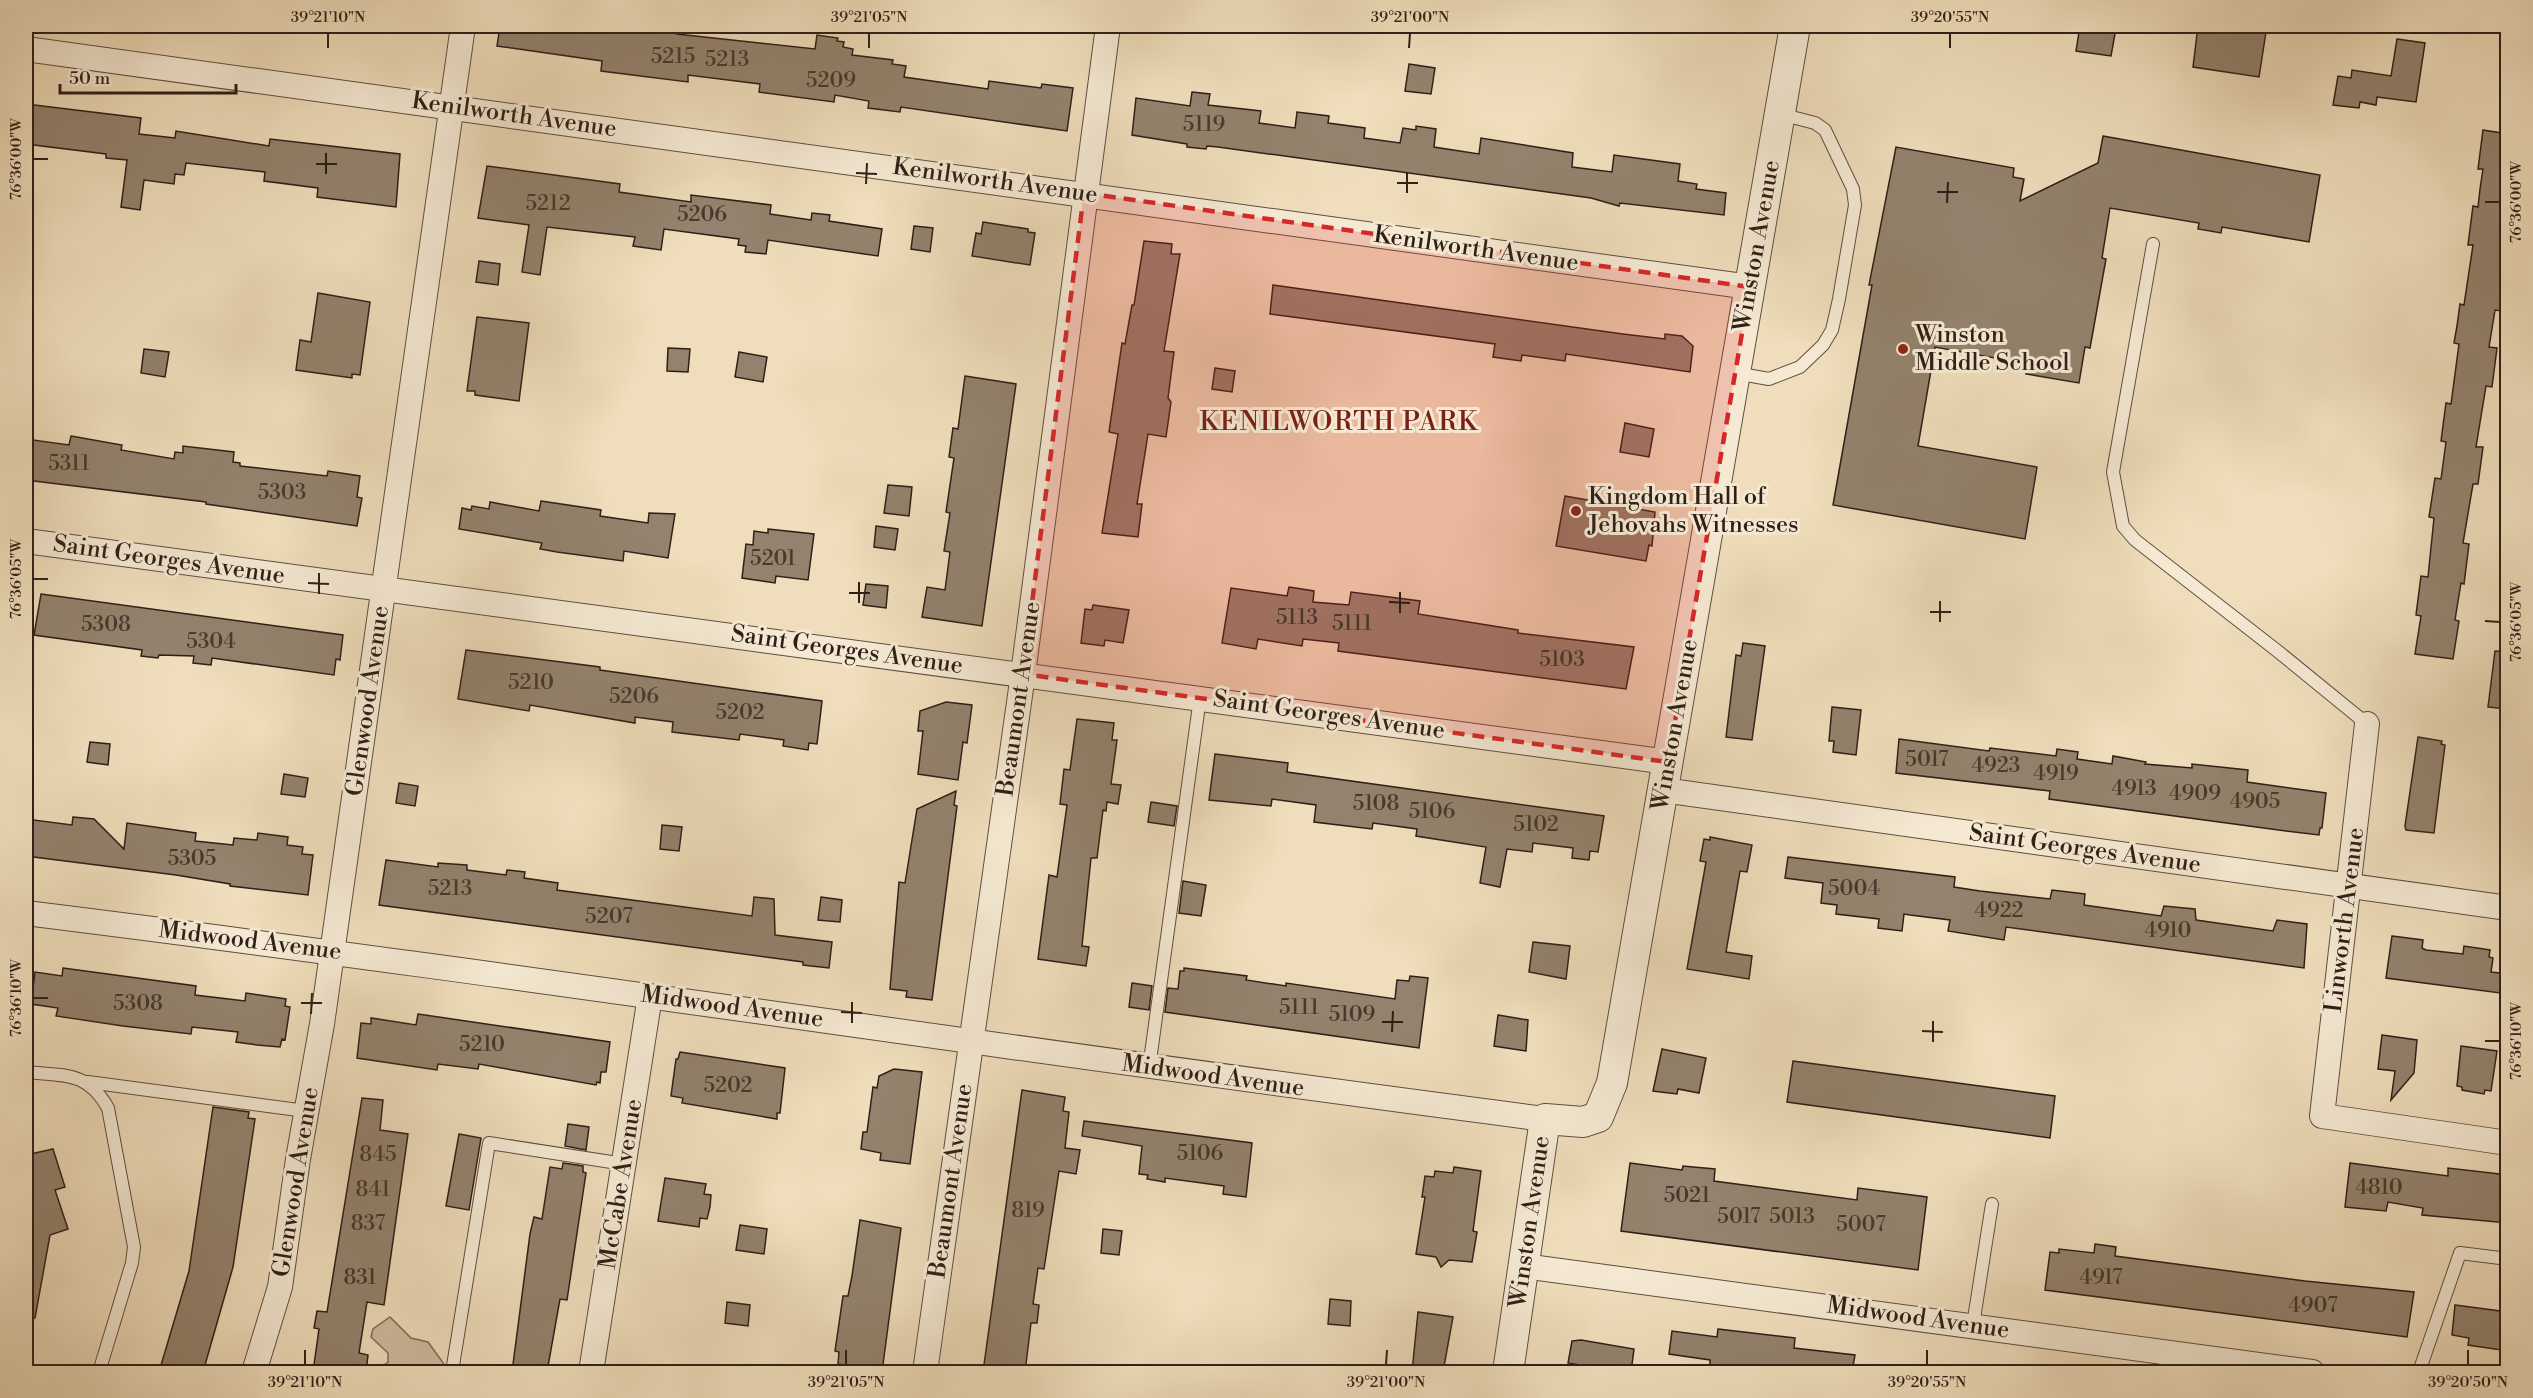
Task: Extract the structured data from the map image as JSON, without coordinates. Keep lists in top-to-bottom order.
{
  "streets": {
    "street": [
      "Kenilworth Avenue",
      "Winston Avenue",
      "Saint Georges Avenue",
      "Beaumont Avenue",
      "Glenwood Avenue",
      "Linworth Avenue",
      "Midwood Avenue",
      "McCabe Avenue"
    ]
  },
  "crossings": [
    ["Kenilworth Avenue", "Winston Avenue"],
    ["Kenilworth Avenue", "Beaumont Avenue"],
    ["Kenilworth Avenue", "Glenwood Avenue"],
    ["Winston Avenue", "Saint Georges Avenue"],
    ["Winston Avenue", "Midwood Avenue"],
    ["Saint Georges Avenue", "Beaumont Avenue"],
    ["Saint Georges Avenue", "Glenwood Avenue"],
    ["Saint Georges Avenue", "Linworth Avenue"],
    ["Beaumont Avenue", "Midwood Avenue"],
    ["Glenwood Avenue", "Midwood Avenue"],
    ["Midwood Avenue", "McCabe Avenue"]
  ],
  "districts": ["KENILWORTH PARK"],
  "places": ["Winston Middle School", "Kingdom Hall of Jehovahs Witnesses"],
  "house_numbers": [
    "5215",
    "5213",
    "5209",
    "5119",
    "5212",
    "5206",
    "5311",
    "5303",
    "5201",
    "5113",
    "5111",
    "5308",
    "5304",
    "5103",
    "5210",
    "5206",
    "5202",
    "5017",
    "4923",
    "4919",
    "4913",
    "4909",
    "4905",
    "5108",
    "5106",
    "5102",
    "5305",
    "5213",
    "5004",
    "4922",
    "5207",
    "4910",
    "5308",
    "5111",
    "5109",
    "5210",
    "5202",
    "5106",
    "845",
    "4810",
    "841",
    "5021",
    "819",
    "5017",
    "5013",
    "837",
    "5007",
    "831",
    "4917",
    "4907"
  ],
  "scale_bar": "50 m",
  "coordinates": [
    "39°21'10\"N",
    "39°21'05\"N",
    "39°21'00\"N",
    "39°20'55\"N",
    "76°36'00\"W",
    "76°36'05\"W",
    "76°36'10\"W",
    "39°20'50\"N"
  ]
}
